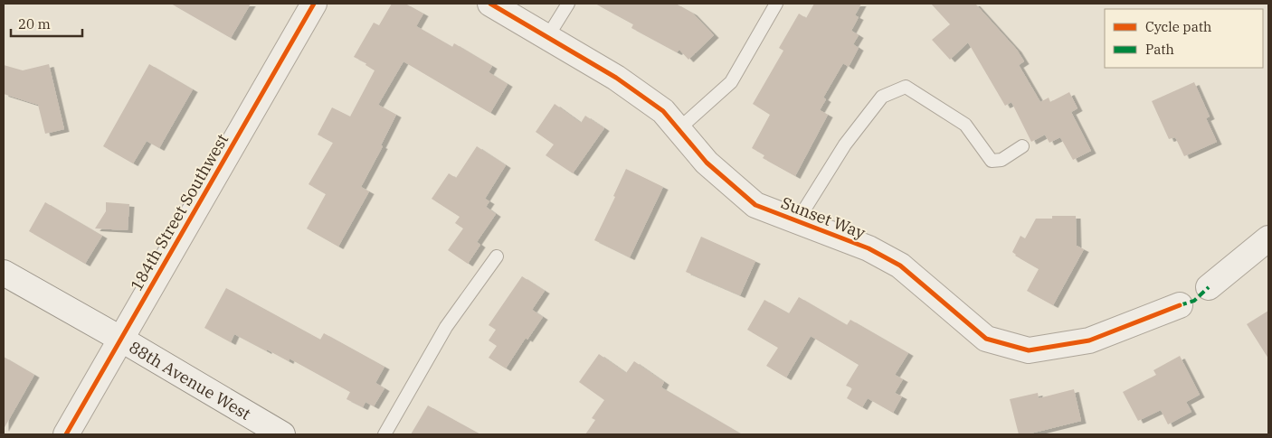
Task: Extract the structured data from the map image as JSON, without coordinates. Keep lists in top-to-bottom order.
{
  "streets": {
    "street": ["184th Street Southwest", "Sunset Way", "88th Avenue West"]
  },
  "crossings": [
    ["184th Street Southwest", "88th Avenue West"]
  ],
  "legend": ["Cycle path", "Path"],
  "scale_bar": "20 m"
}
